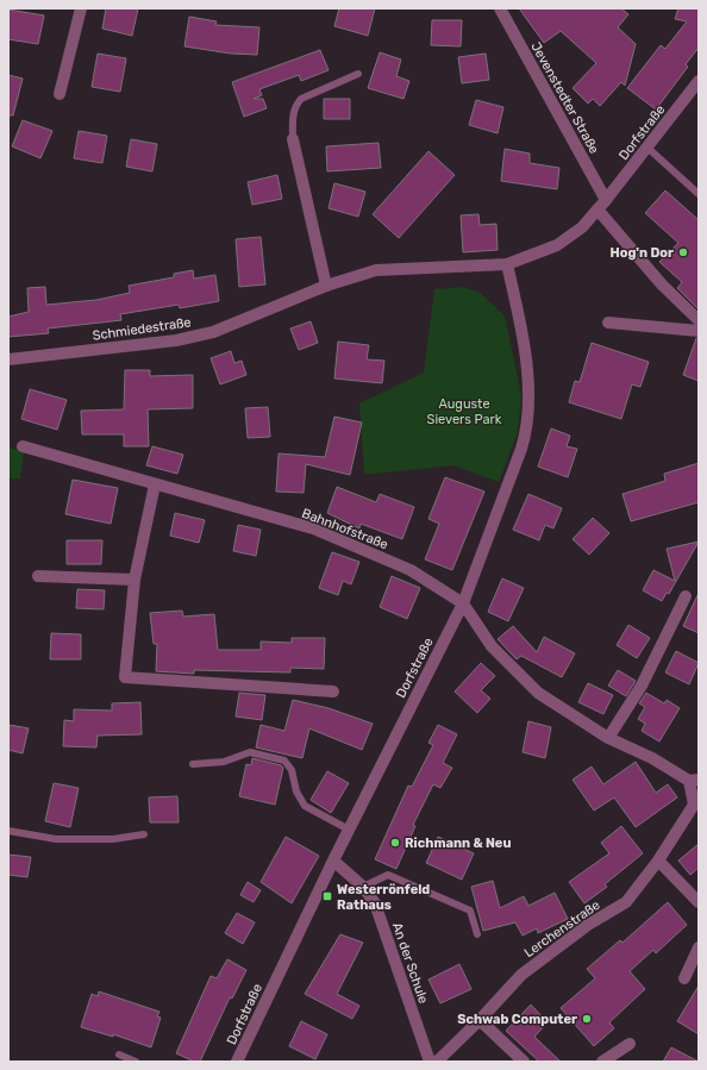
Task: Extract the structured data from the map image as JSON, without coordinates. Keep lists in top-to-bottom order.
{
  "streets": {
    "street": [
      "Jevenstedter Straße",
      "Dorfstraße",
      "Schmiedestraße",
      "Bahnhofstraße",
      "Lerchenstraße",
      "An der Schule"
    ]
  },
  "crossings": [
    ["Jevenstedter Straße", "Dorfstraße"],
    ["Jevenstedter Straße", "Schmiedestraße"],
    ["Dorfstraße", "Schmiedestraße"],
    ["Dorfstraße", "Bahnhofstraße"],
    ["Dorfstraße", "Lerchenstraße"],
    ["Dorfstraße", "An der Schule"],
    ["Bahnhofstraße", "Lerchenstraße"]
  ],
  "parks": ["Auguste Sievers Park"],
  "places": {
    "other": ["Hog'n Dor", "Richmann & Neu", "Schwab Computer"],
    "transit": ["Westerrönfeld Rathaus"]
  }
}
